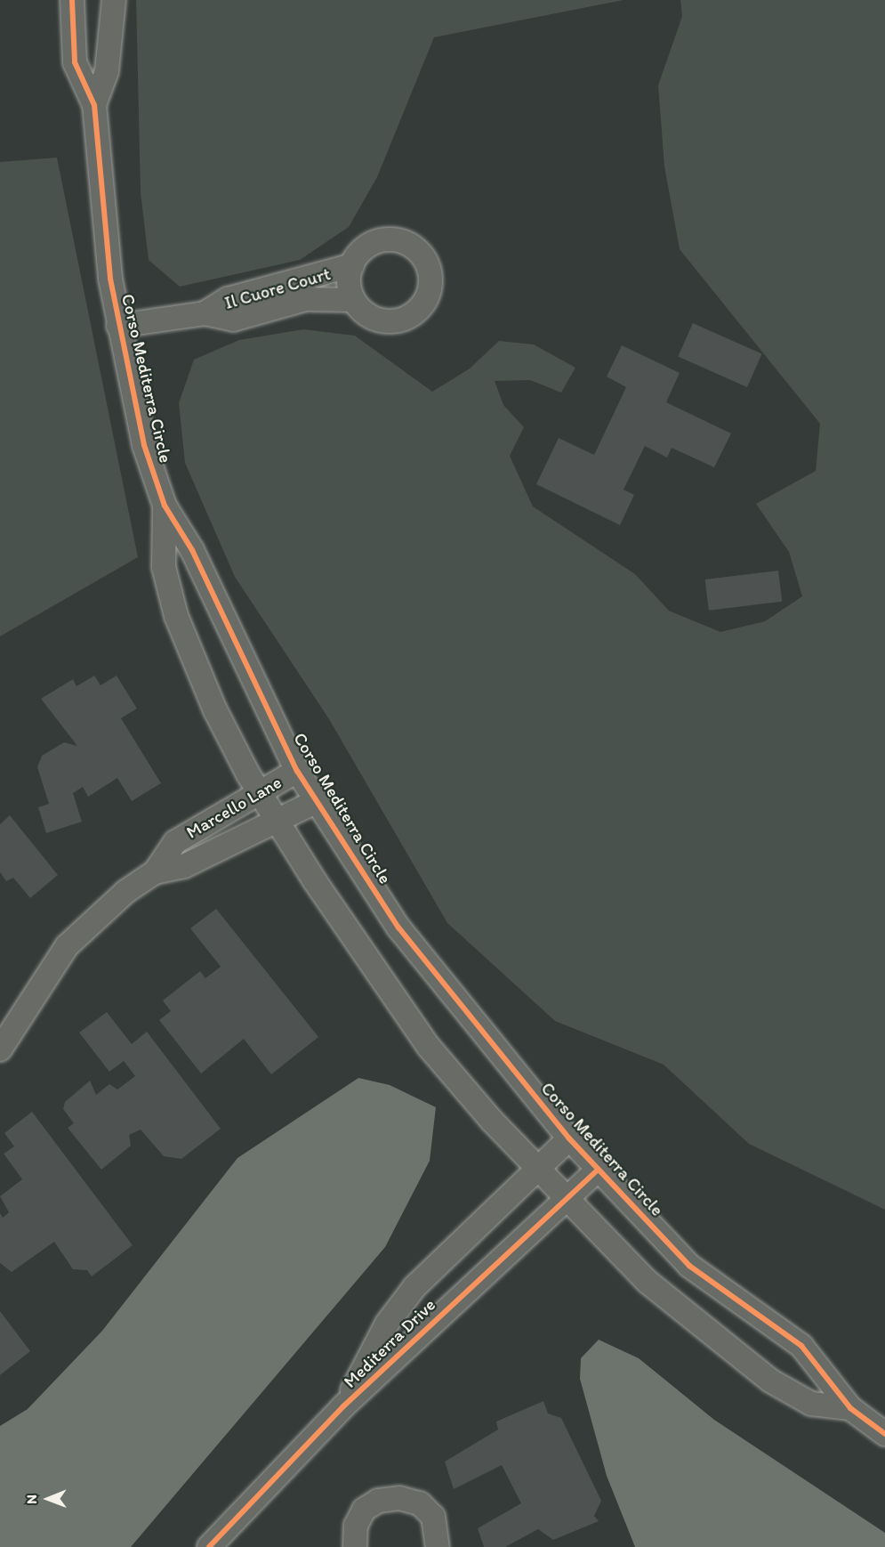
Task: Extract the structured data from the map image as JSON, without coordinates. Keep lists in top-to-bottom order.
{
  "streets": {
    "street": [
      "Il Cuore Court",
      "Corso Mediterra Circle",
      "Marcello Lane",
      "Mediterra Drive"
    ]
  },
  "crossings": [
    ["Il Cuore Court", "Corso Mediterra Circle"],
    ["Corso Mediterra Circle", "Marcello Lane"],
    ["Corso Mediterra Circle", "Mediterra Drive"]
  ],
  "north": "left"
}
